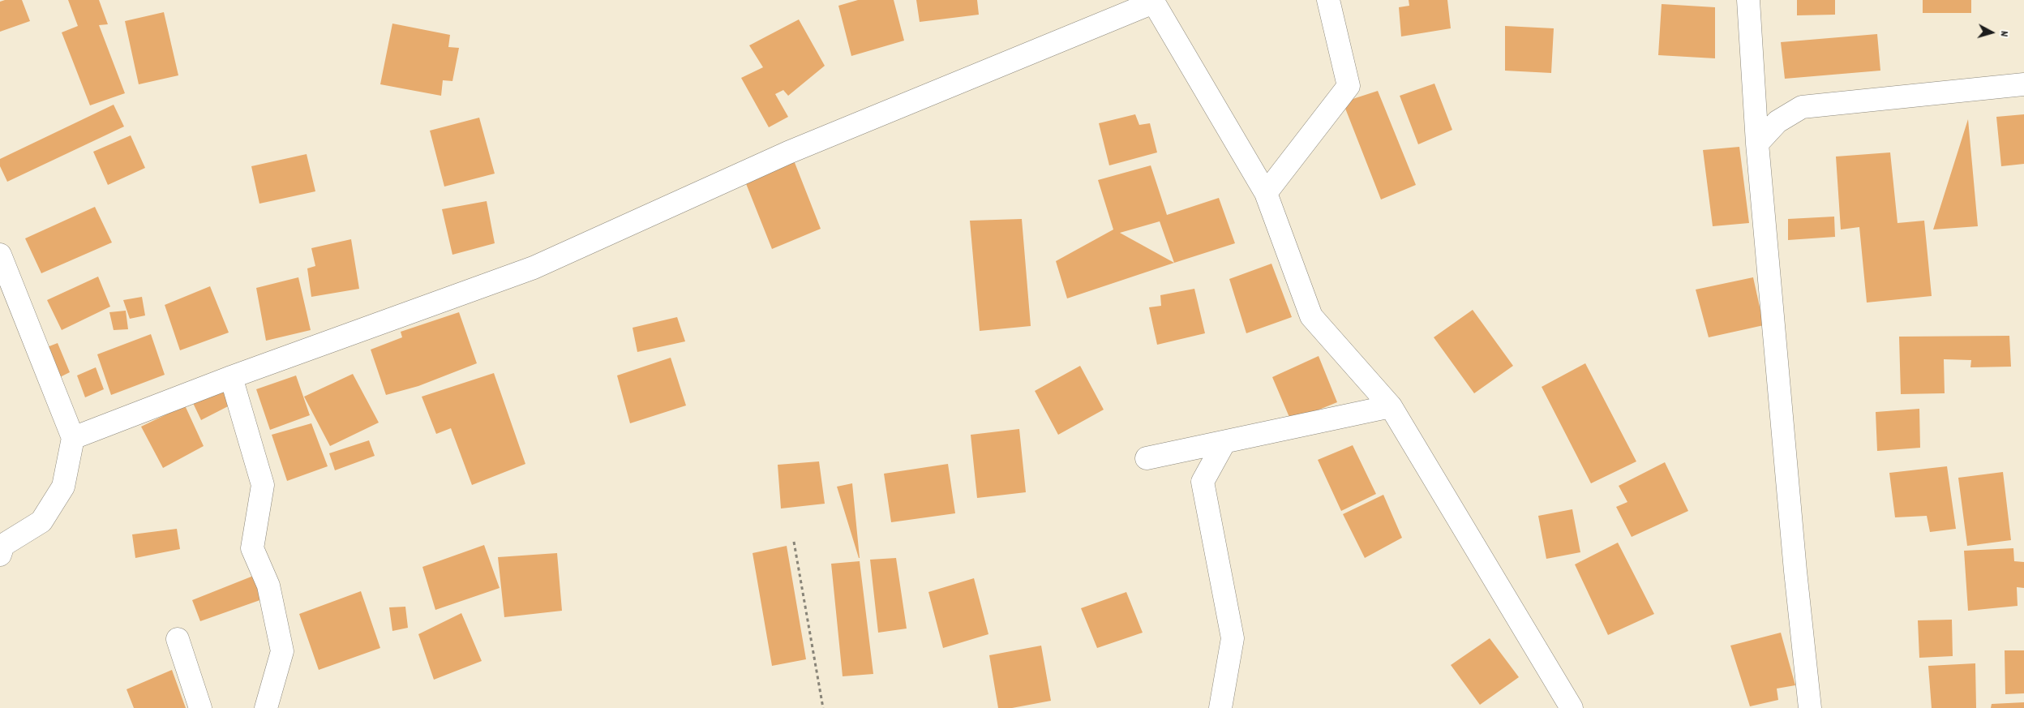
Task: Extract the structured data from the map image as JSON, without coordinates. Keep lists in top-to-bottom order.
{
  "north": "right"
}
